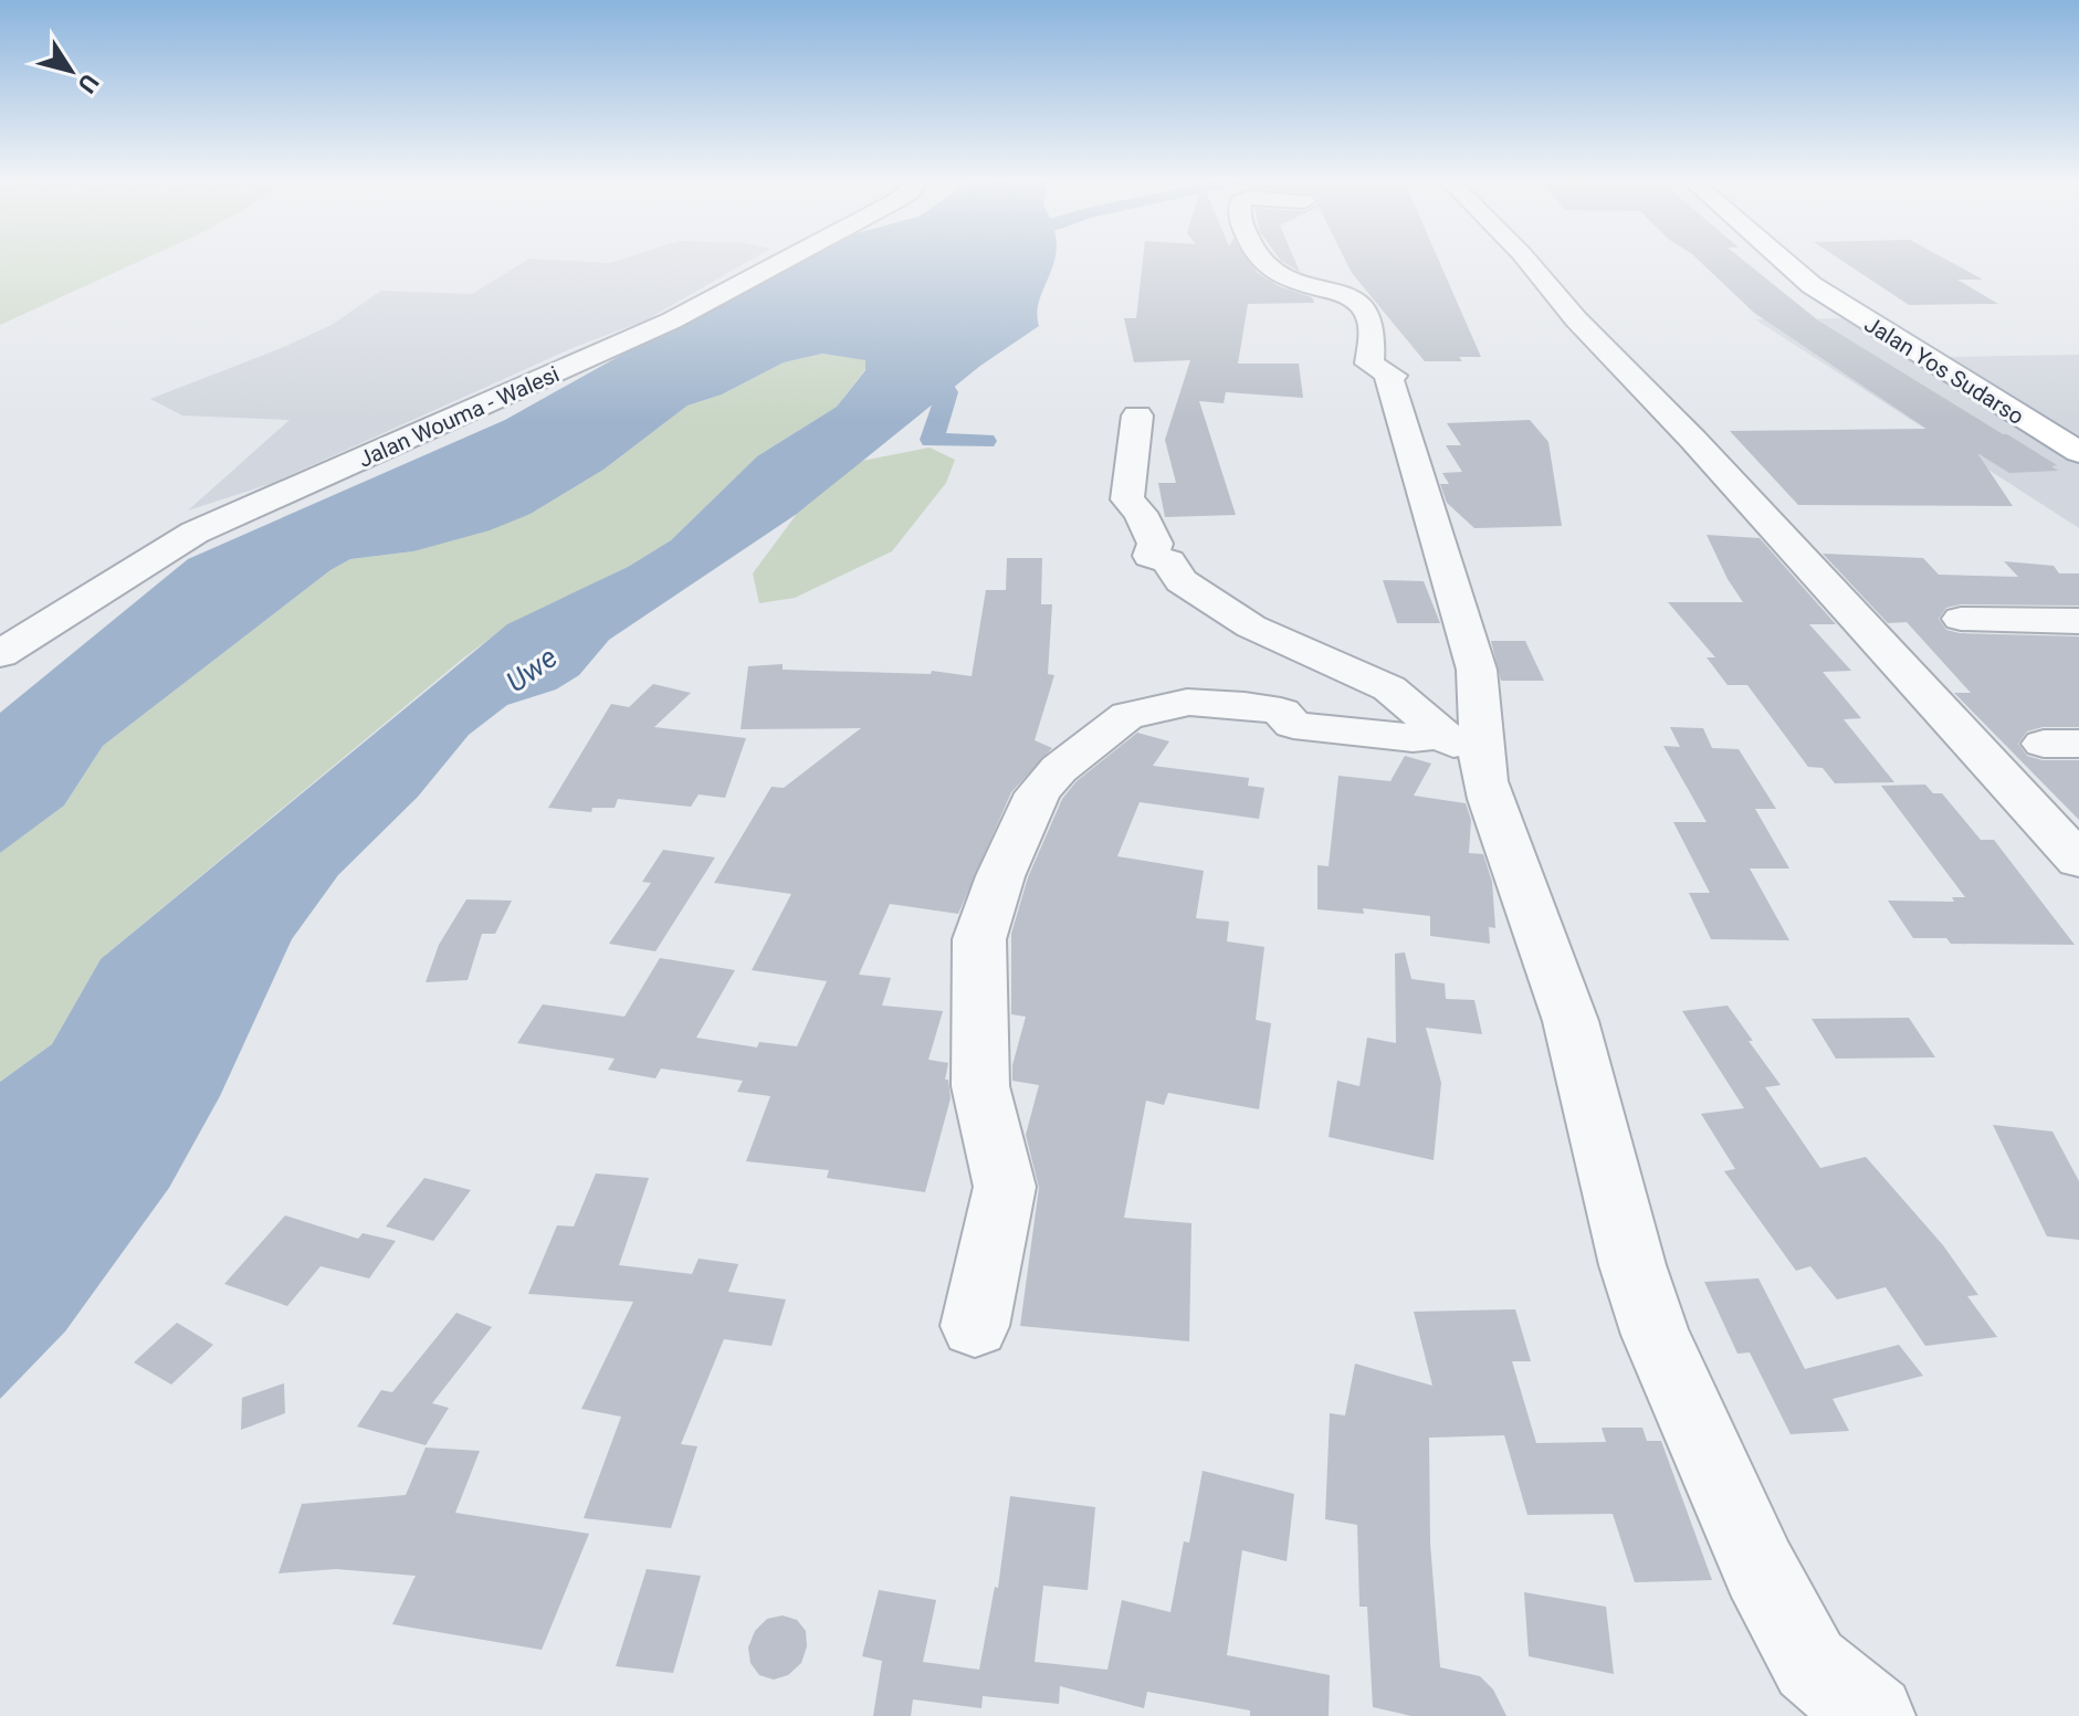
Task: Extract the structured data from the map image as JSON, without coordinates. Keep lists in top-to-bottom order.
{
  "streets": {
    "main road": ["Jalan Yos Sudarso"],
    "street": ["Jalan Wouma - Walesi"]
  },
  "water": ["Uwe"],
  "north": "bottom right"
}
